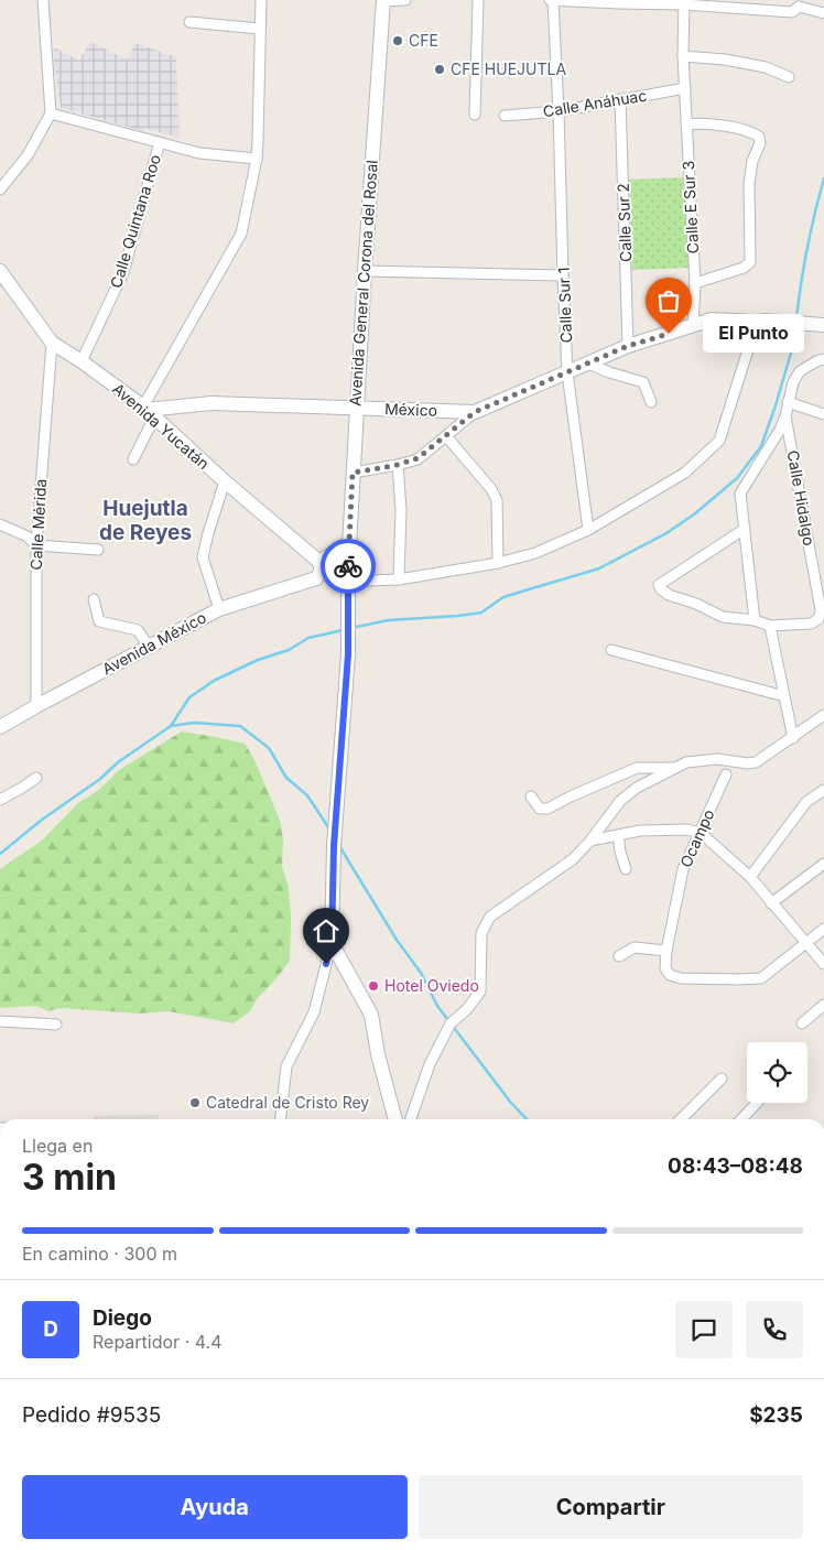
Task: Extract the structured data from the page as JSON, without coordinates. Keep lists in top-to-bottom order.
{
  "streets": {
    "street": [
      "Calle Anáhuac",
      "Calle E Sur 3",
      "Calle Quintana Roo",
      "Calle Sur 2",
      "Avenida General Corona del Rosal",
      "Calle Sur 1",
      "México",
      "Avenida Yucatán",
      "Calle Hidalgo",
      "Calle Mérida",
      "Avenida México",
      "Ocampo"
    ]
  },
  "crossings": [
    ["Calle Anáhuac", "Calle E Sur 3"],
    ["Calle Anáhuac", "Calle Sur 2"],
    ["Calle Anáhuac", "Calle Sur 1"],
    ["Calle E Sur 3", "México"],
    ["Calle Quintana Roo", "Avenida Yucatán"],
    ["Calle Sur 2", "México"],
    ["Avenida General Corona del Rosal", "México"],
    ["Avenida General Corona del Rosal", "Avenida México"],
    ["Calle Sur 1", "México"],
    ["México", "Avenida Yucatán"],
    ["Avenida Yucatán", "Calle Mérida"],
    ["Avenida Yucatán", "Avenida México"],
    ["Calle Mérida", "Avenida México"]
  ],
  "districts": ["Huejutla de Reyes"],
  "places": [
    "CFE",
    "CFE HUEJUTLA",
    "El Punto",
    "Hotel Oviedo",
    "Catedral de Cristo Rey"
  ],
  "page": {
    "bubble": "El Punto",
    "heading": ["3 min", "Llega en", "08:43–08:48"],
    "panel": [
      "Diego",
      "Repartidor · 4.4",
      "Pedido #9535",
      "$235"
    ],
    "bar": "En camino · 300 m",
    "round": "D",
    "buttons": ["Ayuda", "Compartir"]
  }
}
